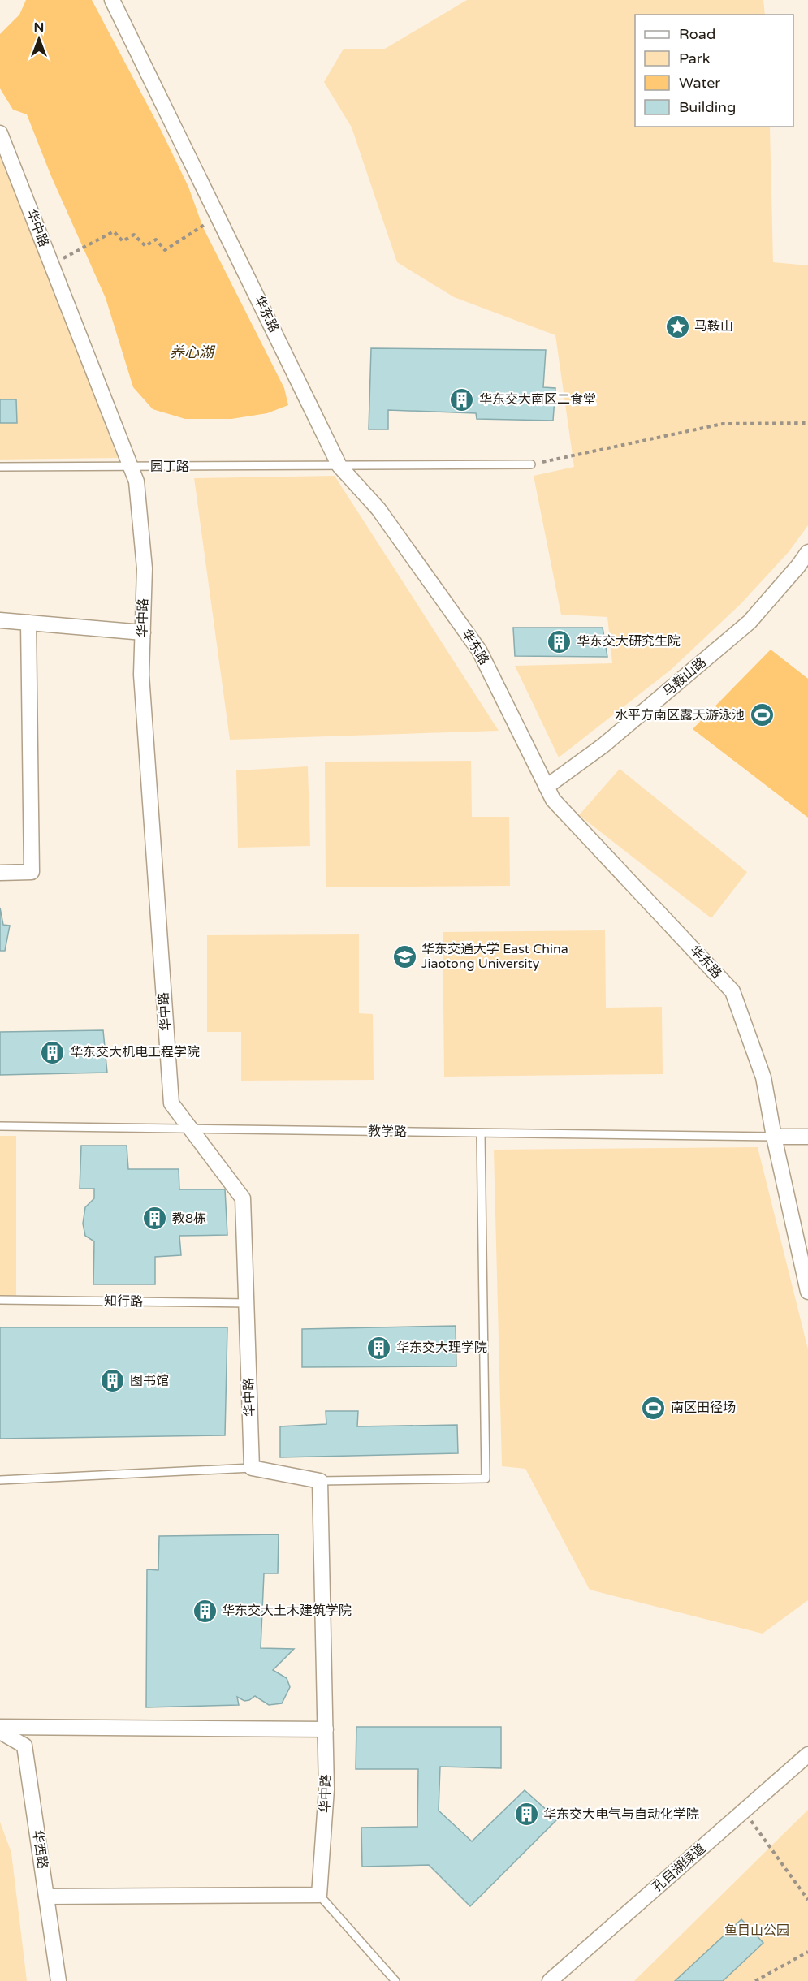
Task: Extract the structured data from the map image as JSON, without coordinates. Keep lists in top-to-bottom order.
{
  "streets": {
    "street": [
      "华中路",
      "华东路",
      "马鞍山路",
      "华西路",
      "孔目湖绿道"
    ],
    "lane": ["园丁路", "教学路", "知行路"]
  },
  "crossings": [
    ["华中路", "园丁路"],
    ["华中路", "教学路"],
    ["华中路", "知行路"],
    ["华东路", "园丁路"],
    ["华东路", "马鞍山路"],
    ["华东路", "教学路"]
  ],
  "water": ["养心湖"],
  "parks": ["鱼目山公园"],
  "places": {
    "place": ["马鞍山"],
    "building": [
      "华东交大南区二食堂",
      "华东交大研究生院",
      "华东交大机电工程学院",
      "教8栋",
      "华东交大理学院",
      "图书馆",
      "华东交大土木建筑学院",
      "华东交大电气与自动化学院"
    ],
    "sports": ["水平方南区露天游泳池", "南区田径场"],
    "school or university": ["华东交通大学 East China Jiaotong University"]
  },
  "legend": [
    "Road",
    "Park",
    "Water",
    "Building"
  ],
  "north": "top"
}
